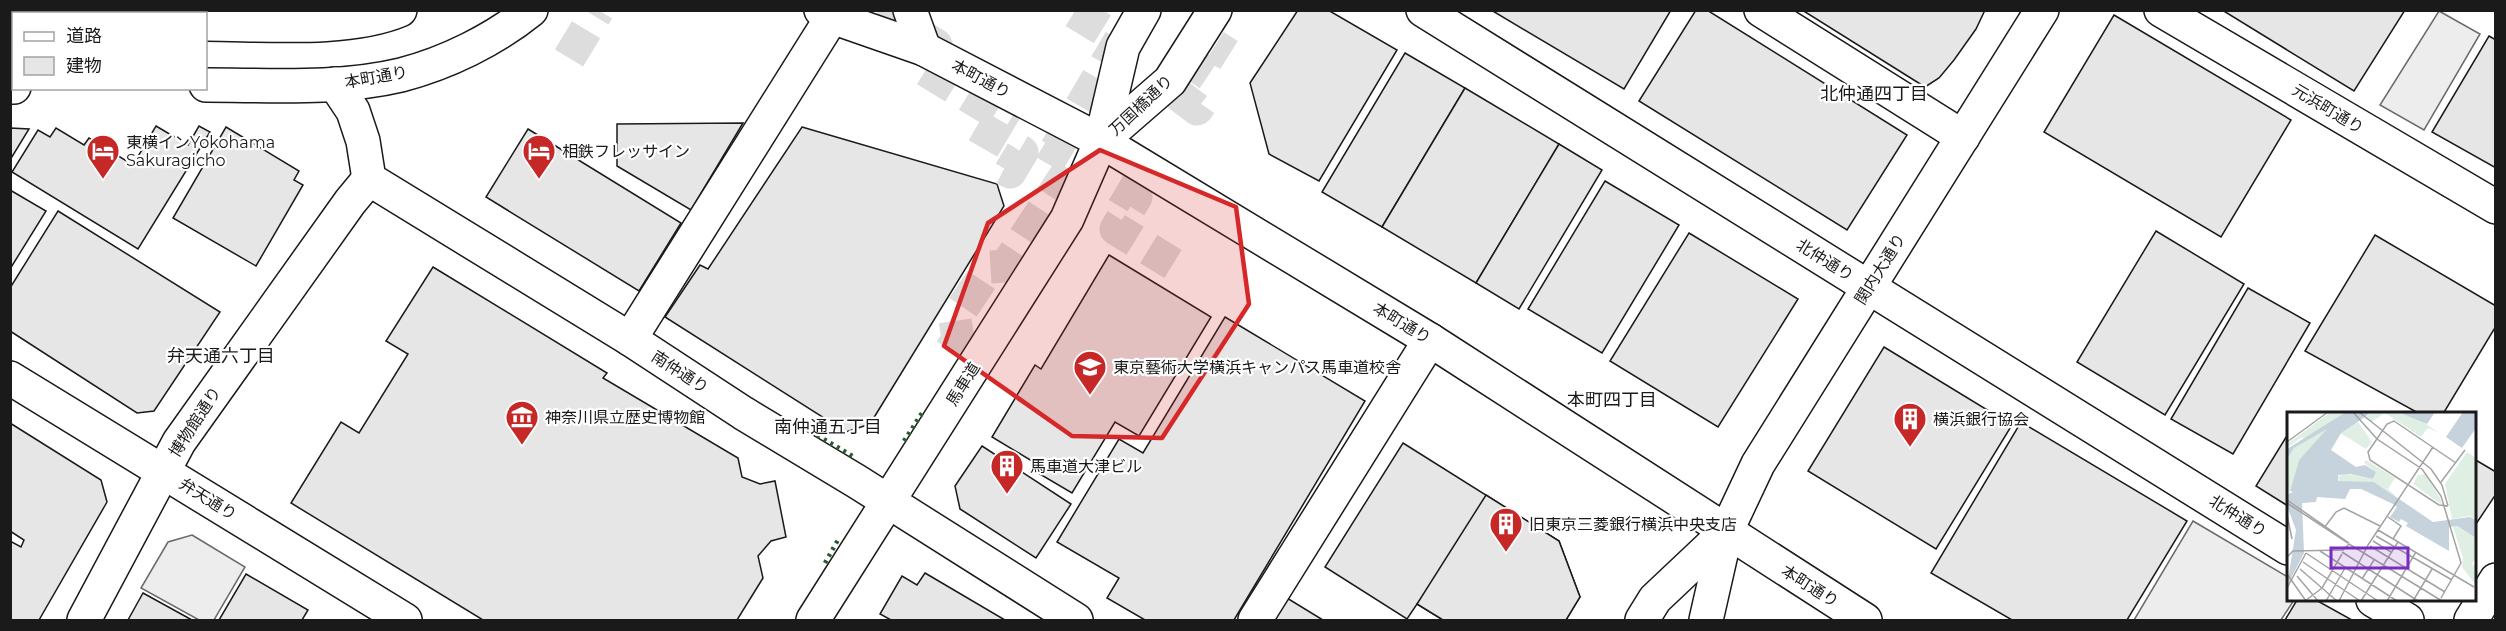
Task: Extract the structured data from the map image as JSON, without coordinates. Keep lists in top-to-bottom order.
{
  "streets": {
    "main road": [
      "本町通り",
      "万国橋通り",
      "元浜町通り",
      "北仲通り",
      "関内大通り",
      "南仲通り",
      "馬車道",
      "博物館通り",
      "弁天通り"
    ]
  },
  "crossings": [
    ["本町通り", "万国橋通り"],
    ["本町通り", "関内大通り"],
    ["本町通り", "馬車道"],
    ["万国橋通り", "馬車道"],
    ["北仲通り", "関内大通り"],
    ["南仲通り", "馬車道"],
    ["南仲通り", "博物館通り"],
    ["博物館通り", "弁天通り"]
  ],
  "districts": [
    "北仲通四丁目",
    "弁天通六丁目",
    "本町四丁目",
    "南仲通五丁目"
  ],
  "places": {
    "hotel": ["東横インYokohama Sakuragicho", "相鉄フレッサイン"],
    "school or university": ["東京藝術大学横浜キャンパス馬車道校舎"],
    "museum": ["神奈川県立歴史博物館"],
    "building": ["横浜銀行協会", "馬車道大津ビル", "旧東京三菱銀行横浜中央支店"]
  },
  "legend": ["道路", "建物"]
}
